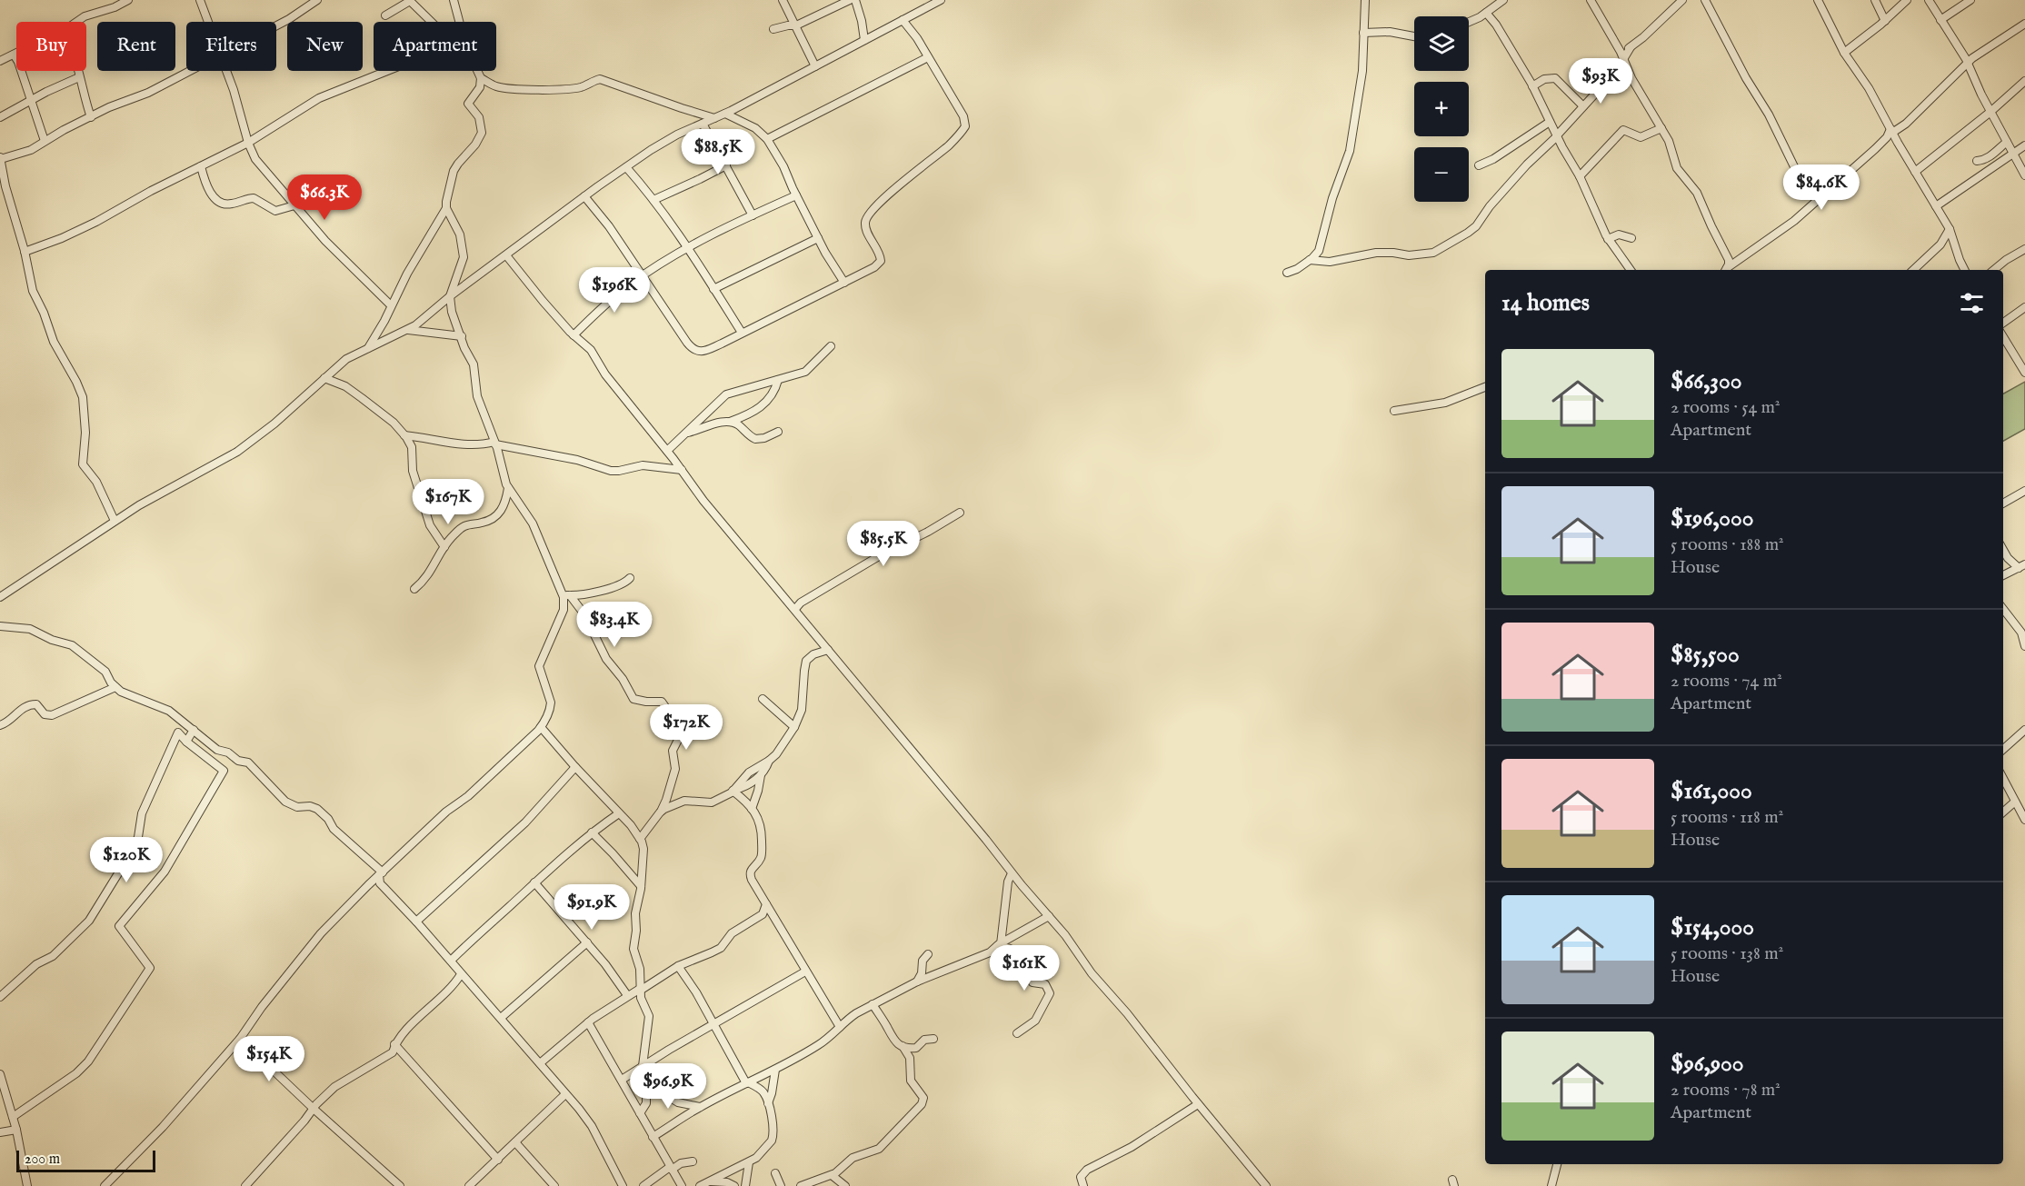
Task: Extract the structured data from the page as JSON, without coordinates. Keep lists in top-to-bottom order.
{
  "scale_bar": "200 m",
  "page": {
    "map_buttons": ["+", "−"],
    "chip": [
      "Buy",
      "Rent",
      "Filters",
      "New",
      "Apartment"
    ],
    "price": [
      "$93K",
      "$88.5K",
      "$84.6K",
      "$66.3K",
      "$196K",
      "$167K",
      "$85.5K",
      "$83.4K",
      "$172K",
      "$120K",
      "$91.9K",
      "$161K",
      "$154K",
      "$96.9K"
    ],
    "heading": "14 homes",
    "list": [
      {
        "name": "$66,300",
        "note": "2 rooms · 54 m² · Apartment"
      },
      {
        "name": "$196,000",
        "note": "5 rooms · 188 m² · House"
      },
      {
        "name": "$85,500",
        "note": "2 rooms · 74 m² · Apartment"
      },
      {
        "name": "$161,000",
        "note": "5 rooms · 118 m² · House"
      },
      {
        "name": "$154,000",
        "note": "5 rooms · 138 m² · House"
      },
      {
        "name": "$96,900",
        "note": "2 rooms · 78 m² · Apartment"
      }
    ],
    "scale": "200 m"
  }
}
